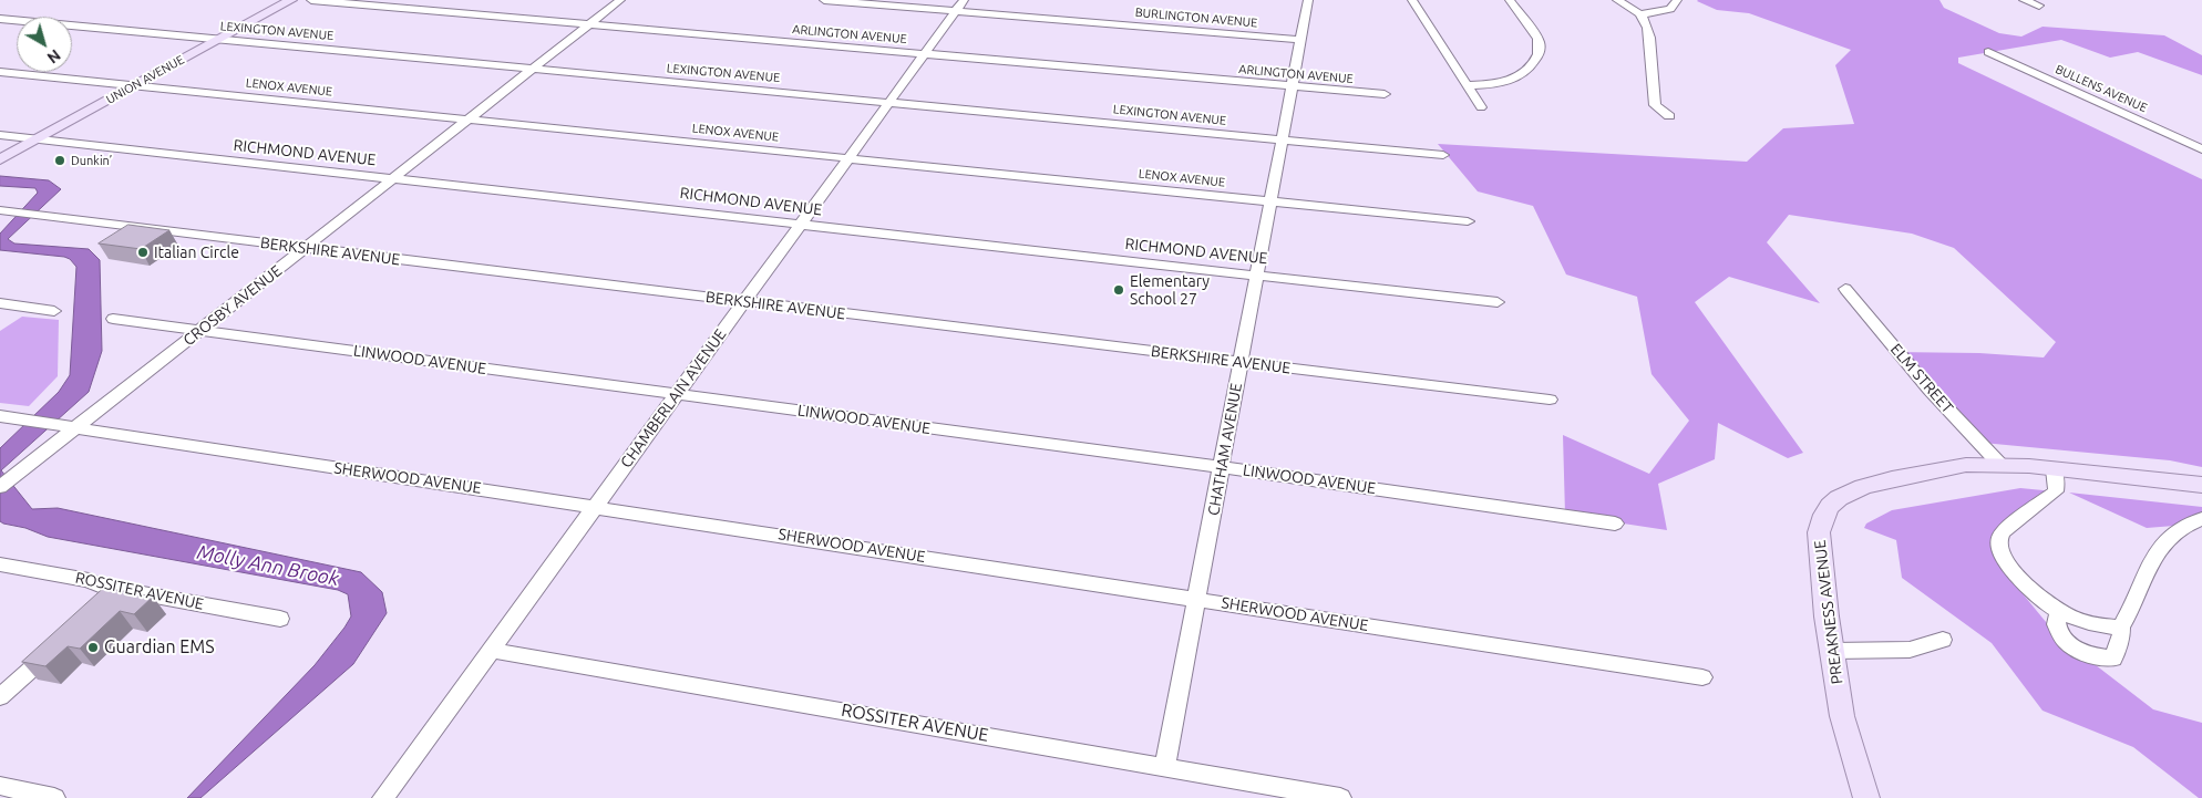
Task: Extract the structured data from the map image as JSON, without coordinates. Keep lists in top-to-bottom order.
{
  "streets": {
    "main road": ["UNION AVENUE", "PREAKNESS AVENUE"],
    "street": [
      "BURLINGTON AVENUE",
      "LEXINGTON AVENUE",
      "ARLINGTON AVENUE",
      "LENOX AVENUE",
      "BULLENS AVENUE",
      "RICHMOND AVENUE",
      "BERKSHIRE AVENUE",
      "CROSBY AVENUE",
      "LINWOOD AVENUE",
      "ELM STREET",
      "CHAMBERLAIN AVENUE",
      "CHATHAM AVENUE",
      "SHERWOOD AVENUE",
      "ROSSITER AVENUE"
    ]
  },
  "crossings": [
    ["BURLINGTON AVENUE", "CHAMBERLAIN AVENUE"],
    ["BURLINGTON AVENUE", "CHATHAM AVENUE"],
    ["LEXINGTON AVENUE", "UNION AVENUE"],
    ["LEXINGTON AVENUE", "CROSBY AVENUE"],
    ["LEXINGTON AVENUE", "CHAMBERLAIN AVENUE"],
    ["LEXINGTON AVENUE", "CHATHAM AVENUE"],
    ["ARLINGTON AVENUE", "CROSBY AVENUE"],
    ["ARLINGTON AVENUE", "CHAMBERLAIN AVENUE"],
    ["ARLINGTON AVENUE", "CHATHAM AVENUE"],
    ["UNION AVENUE", "LENOX AVENUE"],
    ["UNION AVENUE", "RICHMOND AVENUE"],
    ["LENOX AVENUE", "CROSBY AVENUE"],
    ["LENOX AVENUE", "CHAMBERLAIN AVENUE"],
    ["LENOX AVENUE", "CHATHAM AVENUE"],
    ["RICHMOND AVENUE", "CROSBY AVENUE"],
    ["RICHMOND AVENUE", "CHAMBERLAIN AVENUE"],
    ["RICHMOND AVENUE", "CHATHAM AVENUE"],
    ["BERKSHIRE AVENUE", "CROSBY AVENUE"],
    ["BERKSHIRE AVENUE", "CHAMBERLAIN AVENUE"],
    ["BERKSHIRE AVENUE", "CHATHAM AVENUE"],
    ["CROSBY AVENUE", "LINWOOD AVENUE"],
    ["CROSBY AVENUE", "SHERWOOD AVENUE"],
    ["LINWOOD AVENUE", "CHAMBERLAIN AVENUE"],
    ["LINWOOD AVENUE", "CHATHAM AVENUE"],
    ["ELM STREET", "PREAKNESS AVENUE"],
    ["CHAMBERLAIN AVENUE", "SHERWOOD AVENUE"],
    ["CHAMBERLAIN AVENUE", "ROSSITER AVENUE"],
    ["CHATHAM AVENUE", "SHERWOOD AVENUE"],
    ["CHATHAM AVENUE", "ROSSITER AVENUE"]
  ],
  "water": ["Molly Ann Brook"],
  "places": [
    "Dunkin’",
    "Italian Circle",
    "Elementary School 27",
    "Guardian EMS"
  ],
  "north": "bottom right"
}
